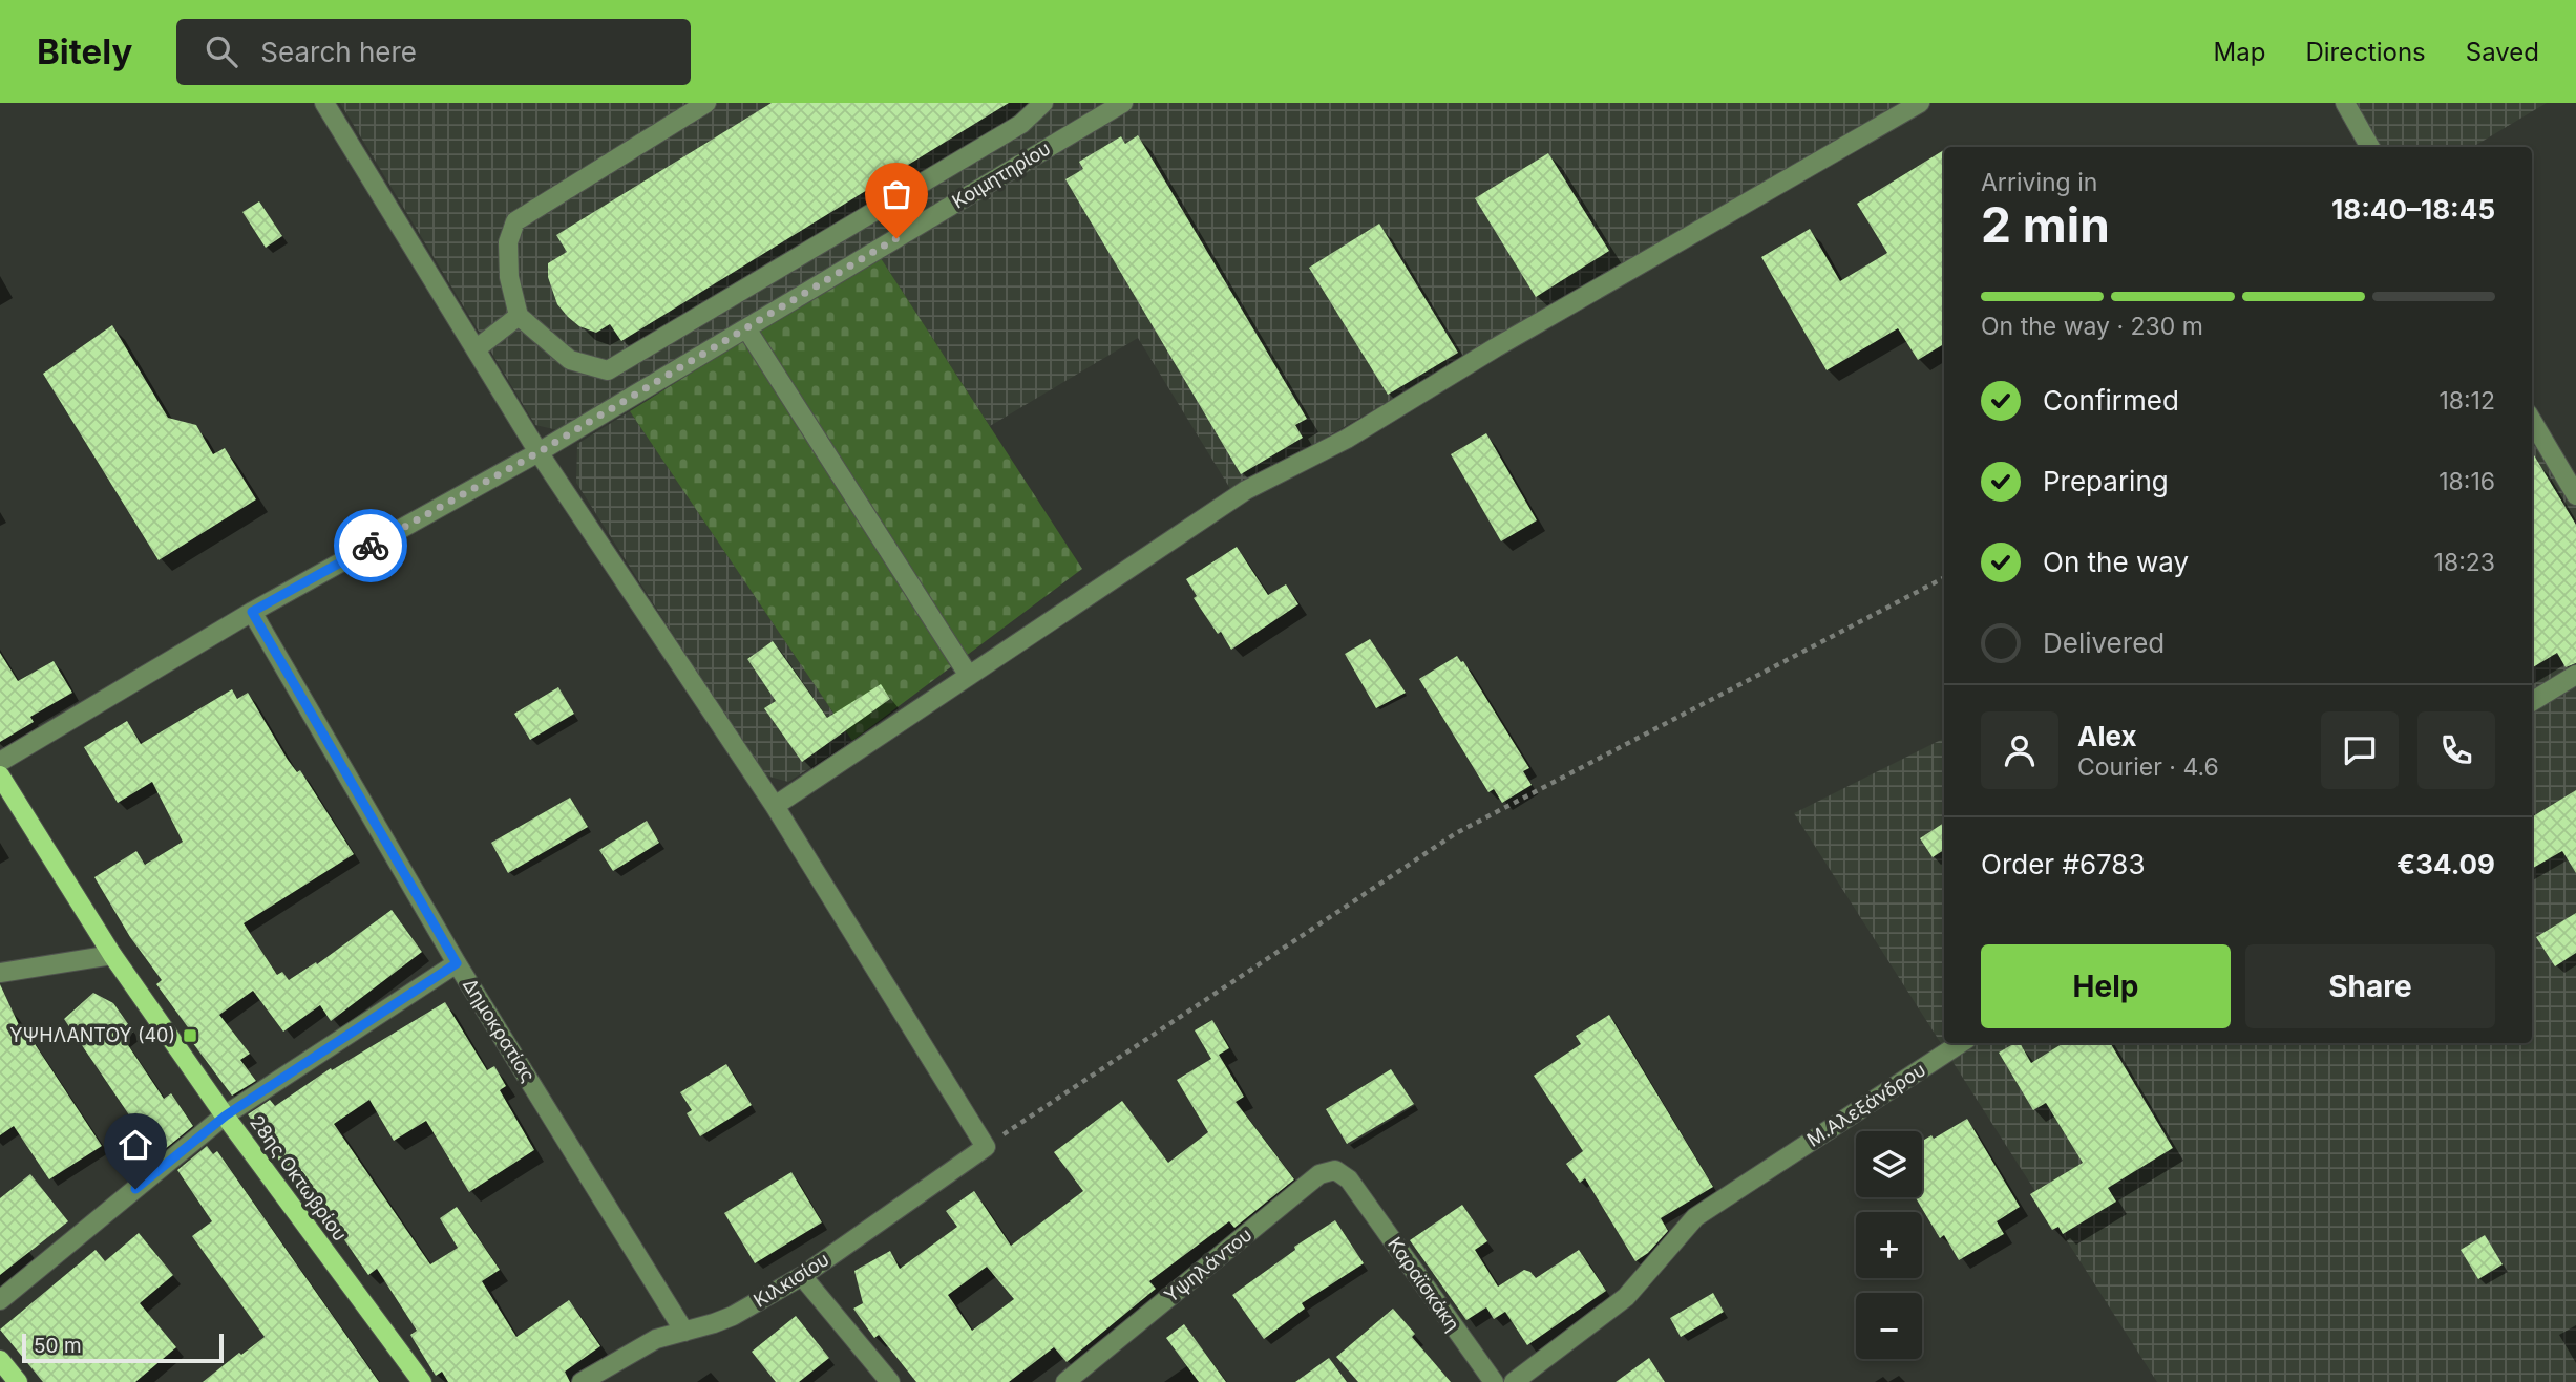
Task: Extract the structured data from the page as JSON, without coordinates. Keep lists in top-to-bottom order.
{
  "streets": {
    "main road": ["28ης Οκτωβρίου"],
    "street": [
      "Κοιμητηρίου",
      "Δημοκρατίας",
      "Μ.Αλεξάνδρου",
      "Υψηλάντου",
      "Κιλκισίου",
      "Καραϊσκάκη"
    ]
  },
  "crossings": [
    ["Κοιμητηρίου", "Δημοκρατίας"],
    ["Δημοκρατίας", "Κιλκισίου"],
    ["Υψηλάντου", "Καραϊσκάκη"]
  ],
  "places": {
    "transit": ["ΥΨΗΛΑΝΤΟΥ (40)"]
  },
  "scale_bar": "50 m",
  "page": {
    "header": "Bitely",
    "search": "Search here",
    "nav": ["Map", "Directions", "Saved"],
    "heading": ["2 min", "Arriving in", "18:40–18:45"],
    "panel": [
      "Alex",
      "Courier · 4.6",
      "Order #6783",
      "€34.09"
    ],
    "bar": "On the way · 230 m",
    "list": [
      ["Confirmed", "18:12"],
      ["Preparing", "18:16"],
      ["On the way", "18:23"],
      "Delivered"
    ],
    "buttons": ["Help", "Share"],
    "map_buttons": ["+", "−"],
    "scale": "50 m"
  }
}
